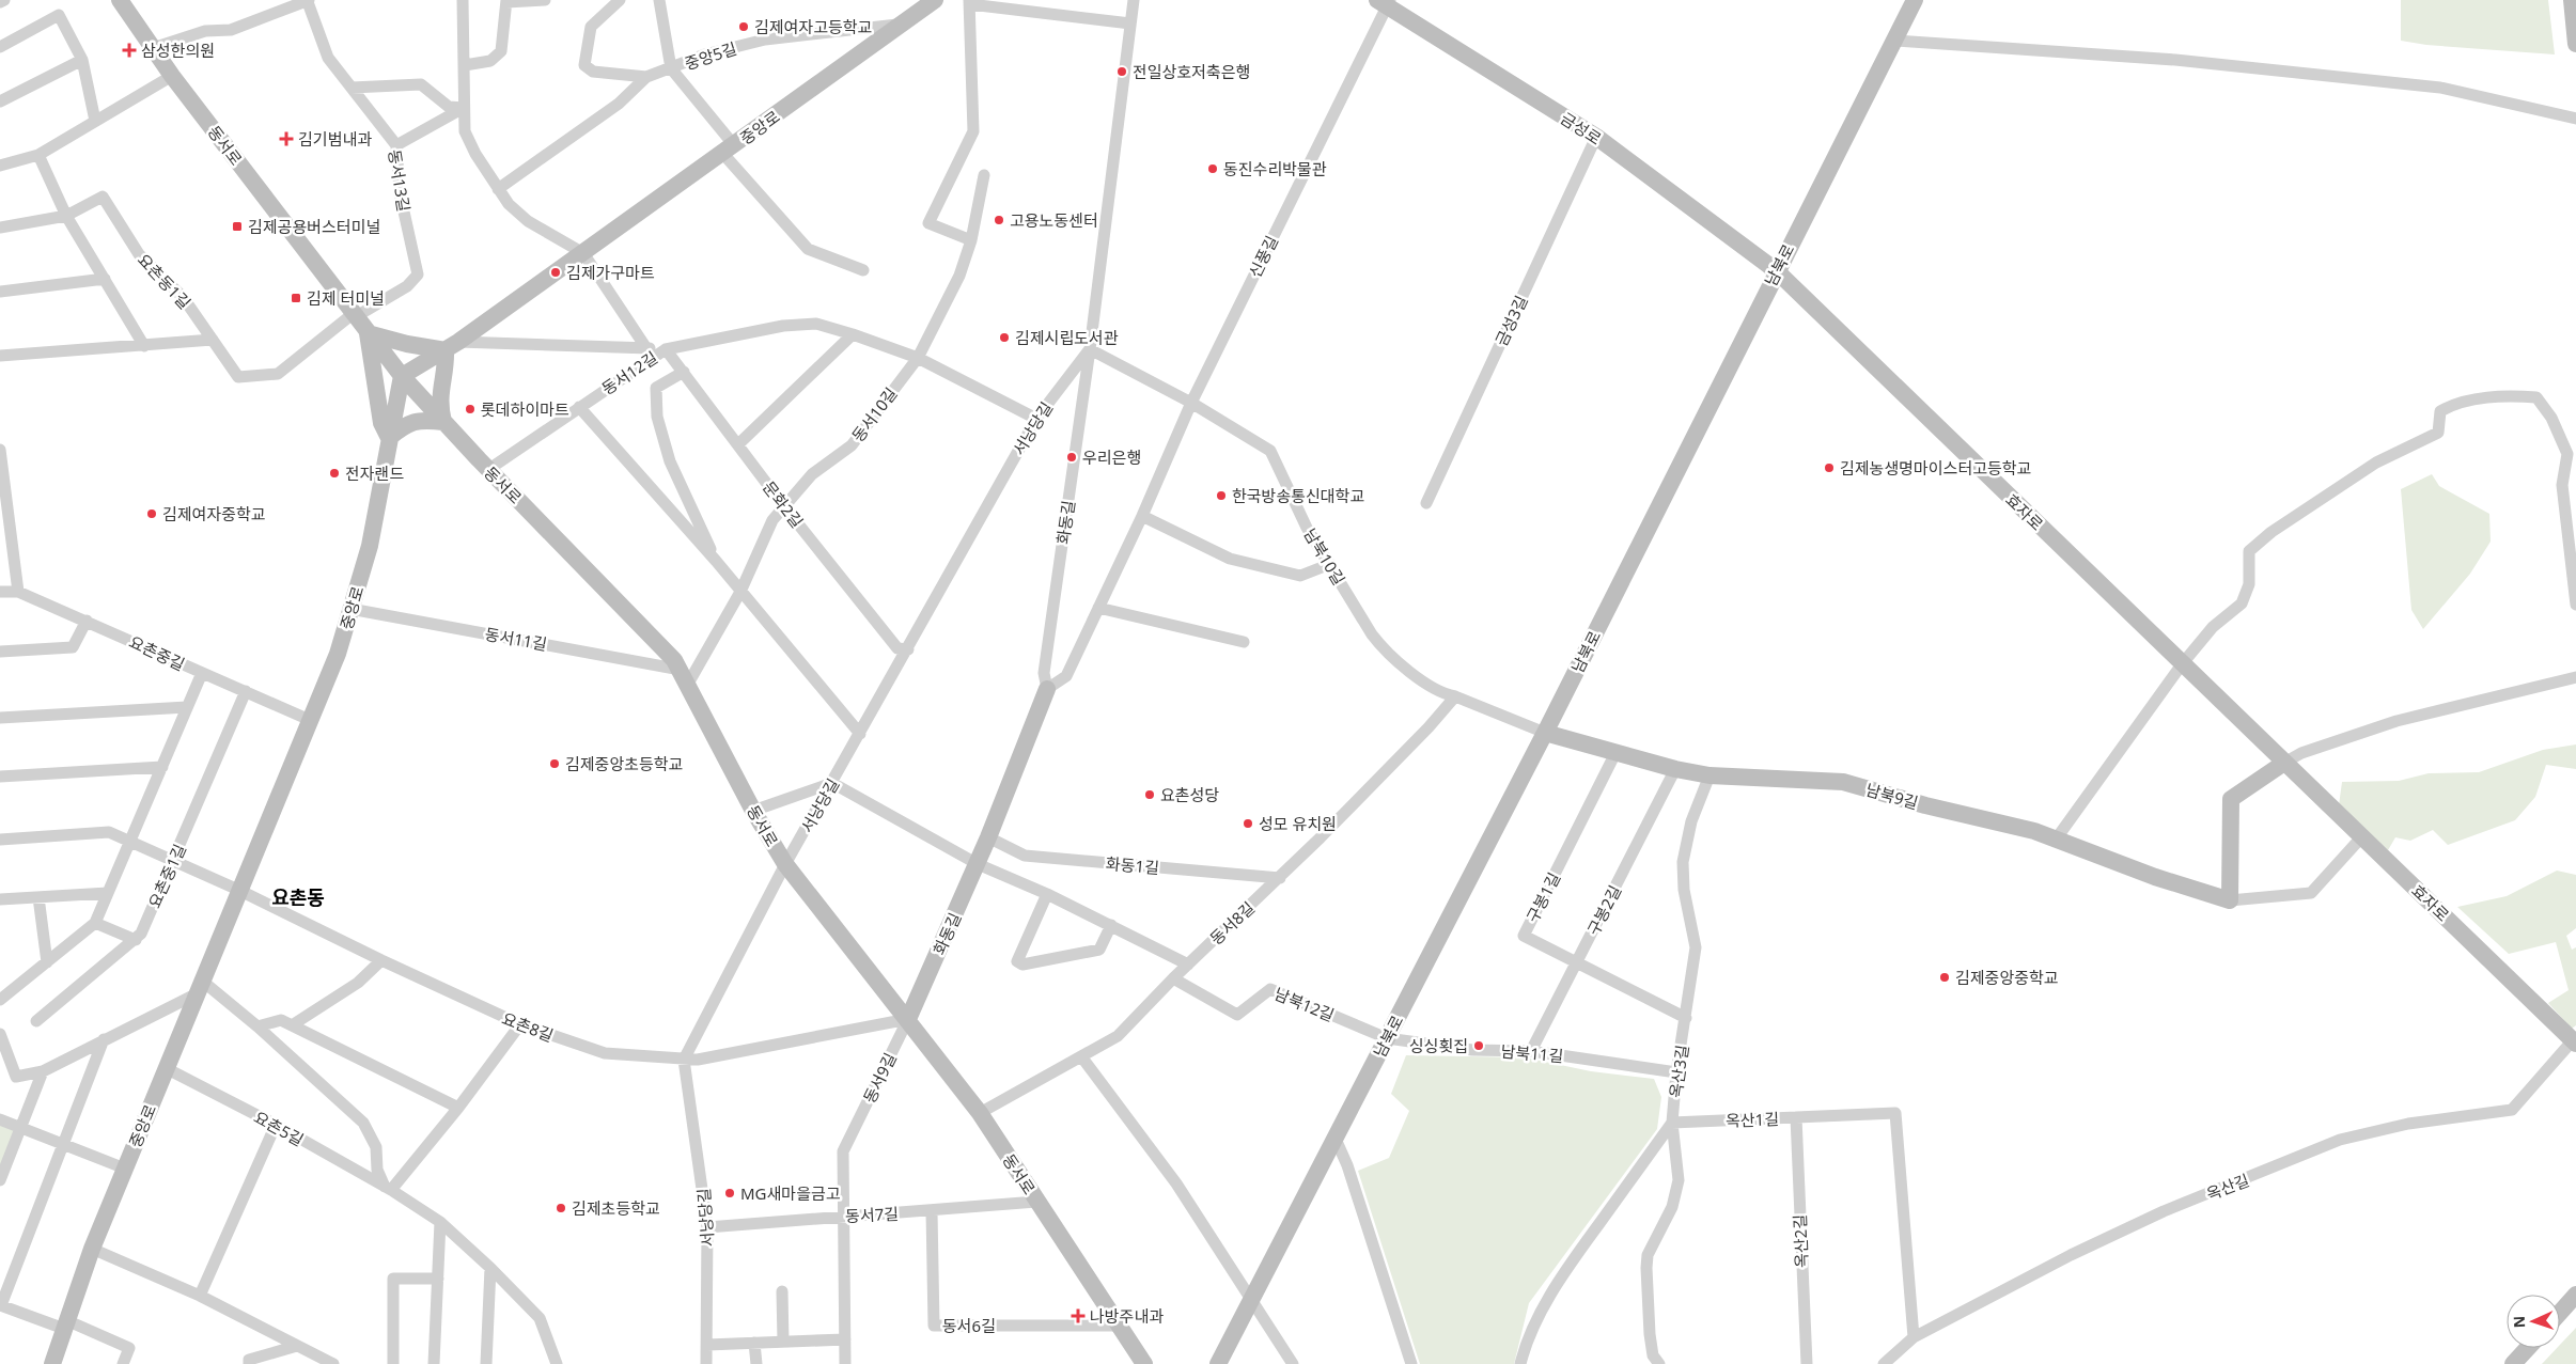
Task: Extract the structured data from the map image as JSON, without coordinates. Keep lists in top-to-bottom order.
{
  "streets": {
    "street": [
      "중앙5길",
      "중앙로",
      "금성로",
      "동서로",
      "동서13길",
      "신풍길",
      "남북로",
      "요촌동1길",
      "금성3길",
      "동서12길",
      "동서10길",
      "서낭당길",
      "문화2길",
      "효자로",
      "화동길",
      "남북10길",
      "동서11길",
      "요촌중길",
      "남북9길",
      "화동1길",
      "요촌중1길",
      "구봉1길",
      "구봉2길",
      "동서8길",
      "남북12길",
      "요촌8길",
      "남북11길",
      "옥산3길",
      "동서9길",
      "옥산1길",
      "요촌5길",
      "옥산길",
      "동서7길",
      "옥산2길",
      "동서6길"
    ]
  },
  "crossings": [
    ["중앙5길", "중앙로"],
    ["중앙로", "동서로"],
    ["중앙로", "동서11길"],
    ["중앙로", "요촌중길"],
    ["중앙로", "요촌8길"],
    ["중앙로", "요촌5길"],
    ["금성로", "신풍길"],
    ["금성로", "남북로"],
    ["금성로", "금성3길"],
    ["금성로", "효자로"],
    ["동서로", "동서13길"],
    ["동서로", "동서12길"],
    ["동서로", "동서10길"],
    ["동서로", "서낭당길"],
    ["동서로", "화동길"],
    ["동서로", "동서11길"],
    ["동서로", "동서8길"],
    ["동서로", "동서9길"],
    ["동서로", "동서7길"],
    ["동서로", "동서6길"],
    ["신풍길", "화동길"],
    ["신풍길", "남북10길"],
    ["남북로", "효자로"],
    ["남북로", "남북10길"],
    ["남북로", "남북9길"],
    ["남북로", "남북12길"],
    ["남북로", "남북11길"],
    ["동서12길", "동서10길"],
    ["동서12길", "서낭당길"],
    ["동서12길", "문화2길"],
    ["동서10길", "문화2길"],
    ["동서10길", "동서11길"],
    ["서낭당길", "문화2길"],
    ["서낭당길", "화동길"],
    ["서낭당길", "남북10길"],
    ["서낭당길", "요촌8길"],
    ["서낭당길", "동서7길"],
    ["효자로", "옥산길"],
    ["화동길", "남북10길"],
    ["화동길", "화동1길"],
    ["화동길", "동서9길"],
    ["남북10길", "남북9길"],
    ["남북10길", "동서8길"],
    ["요촌중길", "요촌중1길"],
    ["남북9길", "구봉1길"],
    ["남북9길", "구봉2길"],
    ["남북9길", "옥산3길"],
    ["화동1길", "동서8길"],
    ["구봉1길", "구봉2길"],
    ["구봉1길", "옥산3길"],
    ["구봉2길", "남북11길"],
    ["동서8길", "남북12길"],
    ["남북12길", "남북11길"],
    ["남북11길", "옥산3길"],
    ["옥산3길", "옥산1길"],
    ["동서9길", "동서7길"],
    ["옥산1길", "옥산길"],
    ["옥산1길", "옥산2길"],
    ["동서7길", "동서6길"]
  ],
  "districts": ["요촌동"],
  "places": {
    "other": [
      "김제여자고등학교",
      "전일상호저축은행",
      "동진수리박물관",
      "고용노동센터",
      "김제가구마트",
      "김제시립도서관",
      "롯데하이마트",
      "우리은행",
      "김제농생명마이스터고등학교",
      "전자랜드",
      "한국방송통신대학교",
      "김제여자중학교",
      "김제중앙초등학교",
      "요촌성당",
      "성모 유치원",
      "김제중앙중학교",
      "싱싱횟집",
      "MG새마을금고",
      "김제초등학교"
    ],
    "health": ["삼성한의원", "김기범내과", "나방주내과"],
    "transit": ["김제공용버스터미널", "김제 터미널"]
  },
  "north": "left"
}
